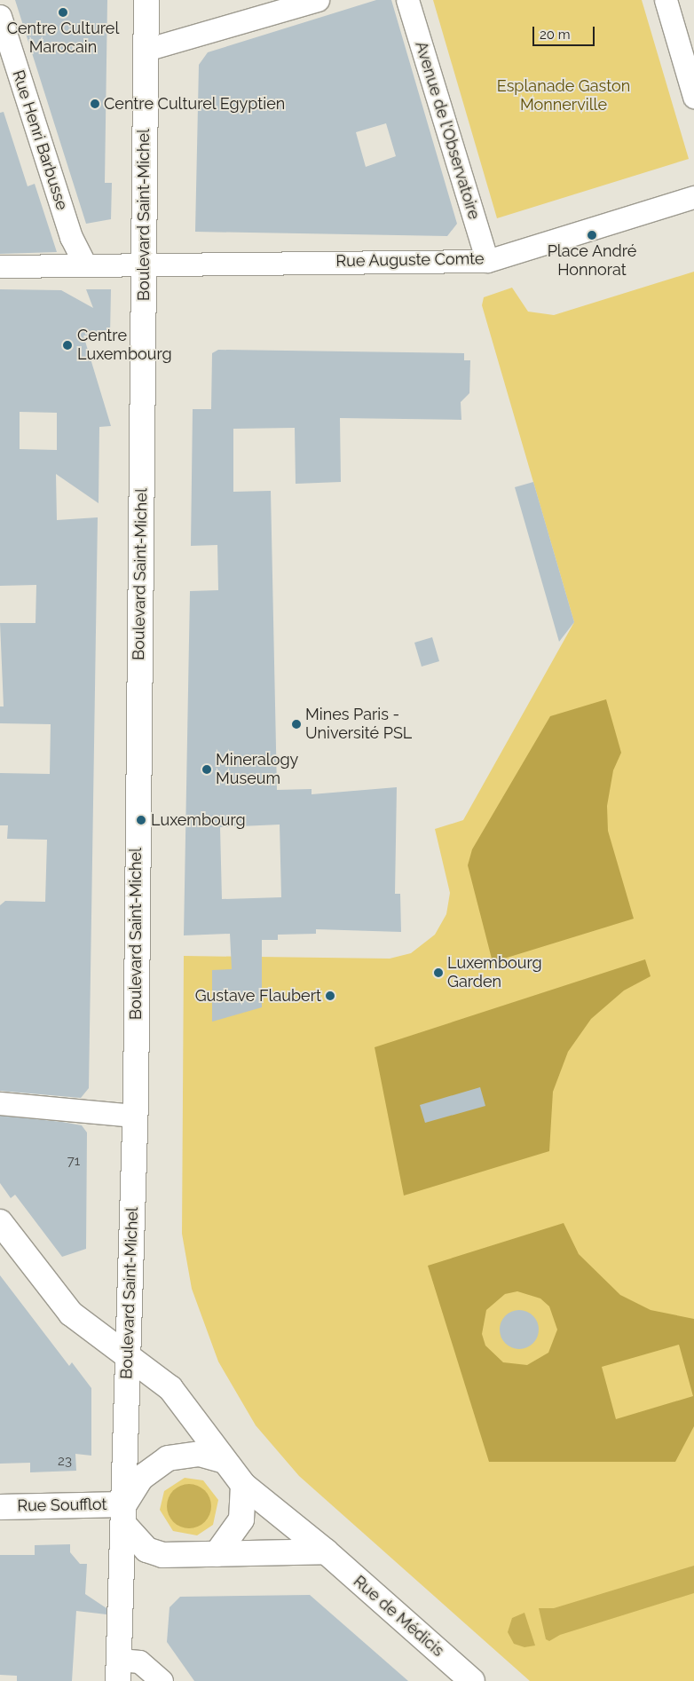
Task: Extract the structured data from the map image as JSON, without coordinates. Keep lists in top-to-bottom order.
{
  "streets": {
    "main road": ["Boulevard Saint-Michel", "Rue Soufflot", "Rue de Médicis"],
    "street": ["Avenue de l'Observatoire", "Rue Henri Barbusse", "Rue Auguste Comte"]
  },
  "crossings": [
    ["Avenue de l'Observatoire", "Rue Auguste Comte"],
    ["Rue Henri Barbusse", "Rue Auguste Comte"],
    ["Boulevard Saint-Michel", "Rue Auguste Comte"],
    ["Boulevard Saint-Michel", "Rue Soufflot"],
    ["Boulevard Saint-Michel", "Rue de Médicis"],
    ["Rue Soufflot", "Rue de Médicis"]
  ],
  "parks": ["Esplanade Gaston Monnerville"],
  "places": [
    "Centre Culturel Marocain",
    "Centre Culturel Egyptien",
    "Place André Honnorat",
    "Centre Luxembourg",
    "Mines Paris - Université PSL",
    "Mineralogy Museum",
    "Luxembourg",
    "Luxembourg Garden",
    "Gustave Flaubert"
  ],
  "house_numbers": ["71", "23"],
  "scale_bar": "20 m"
}
